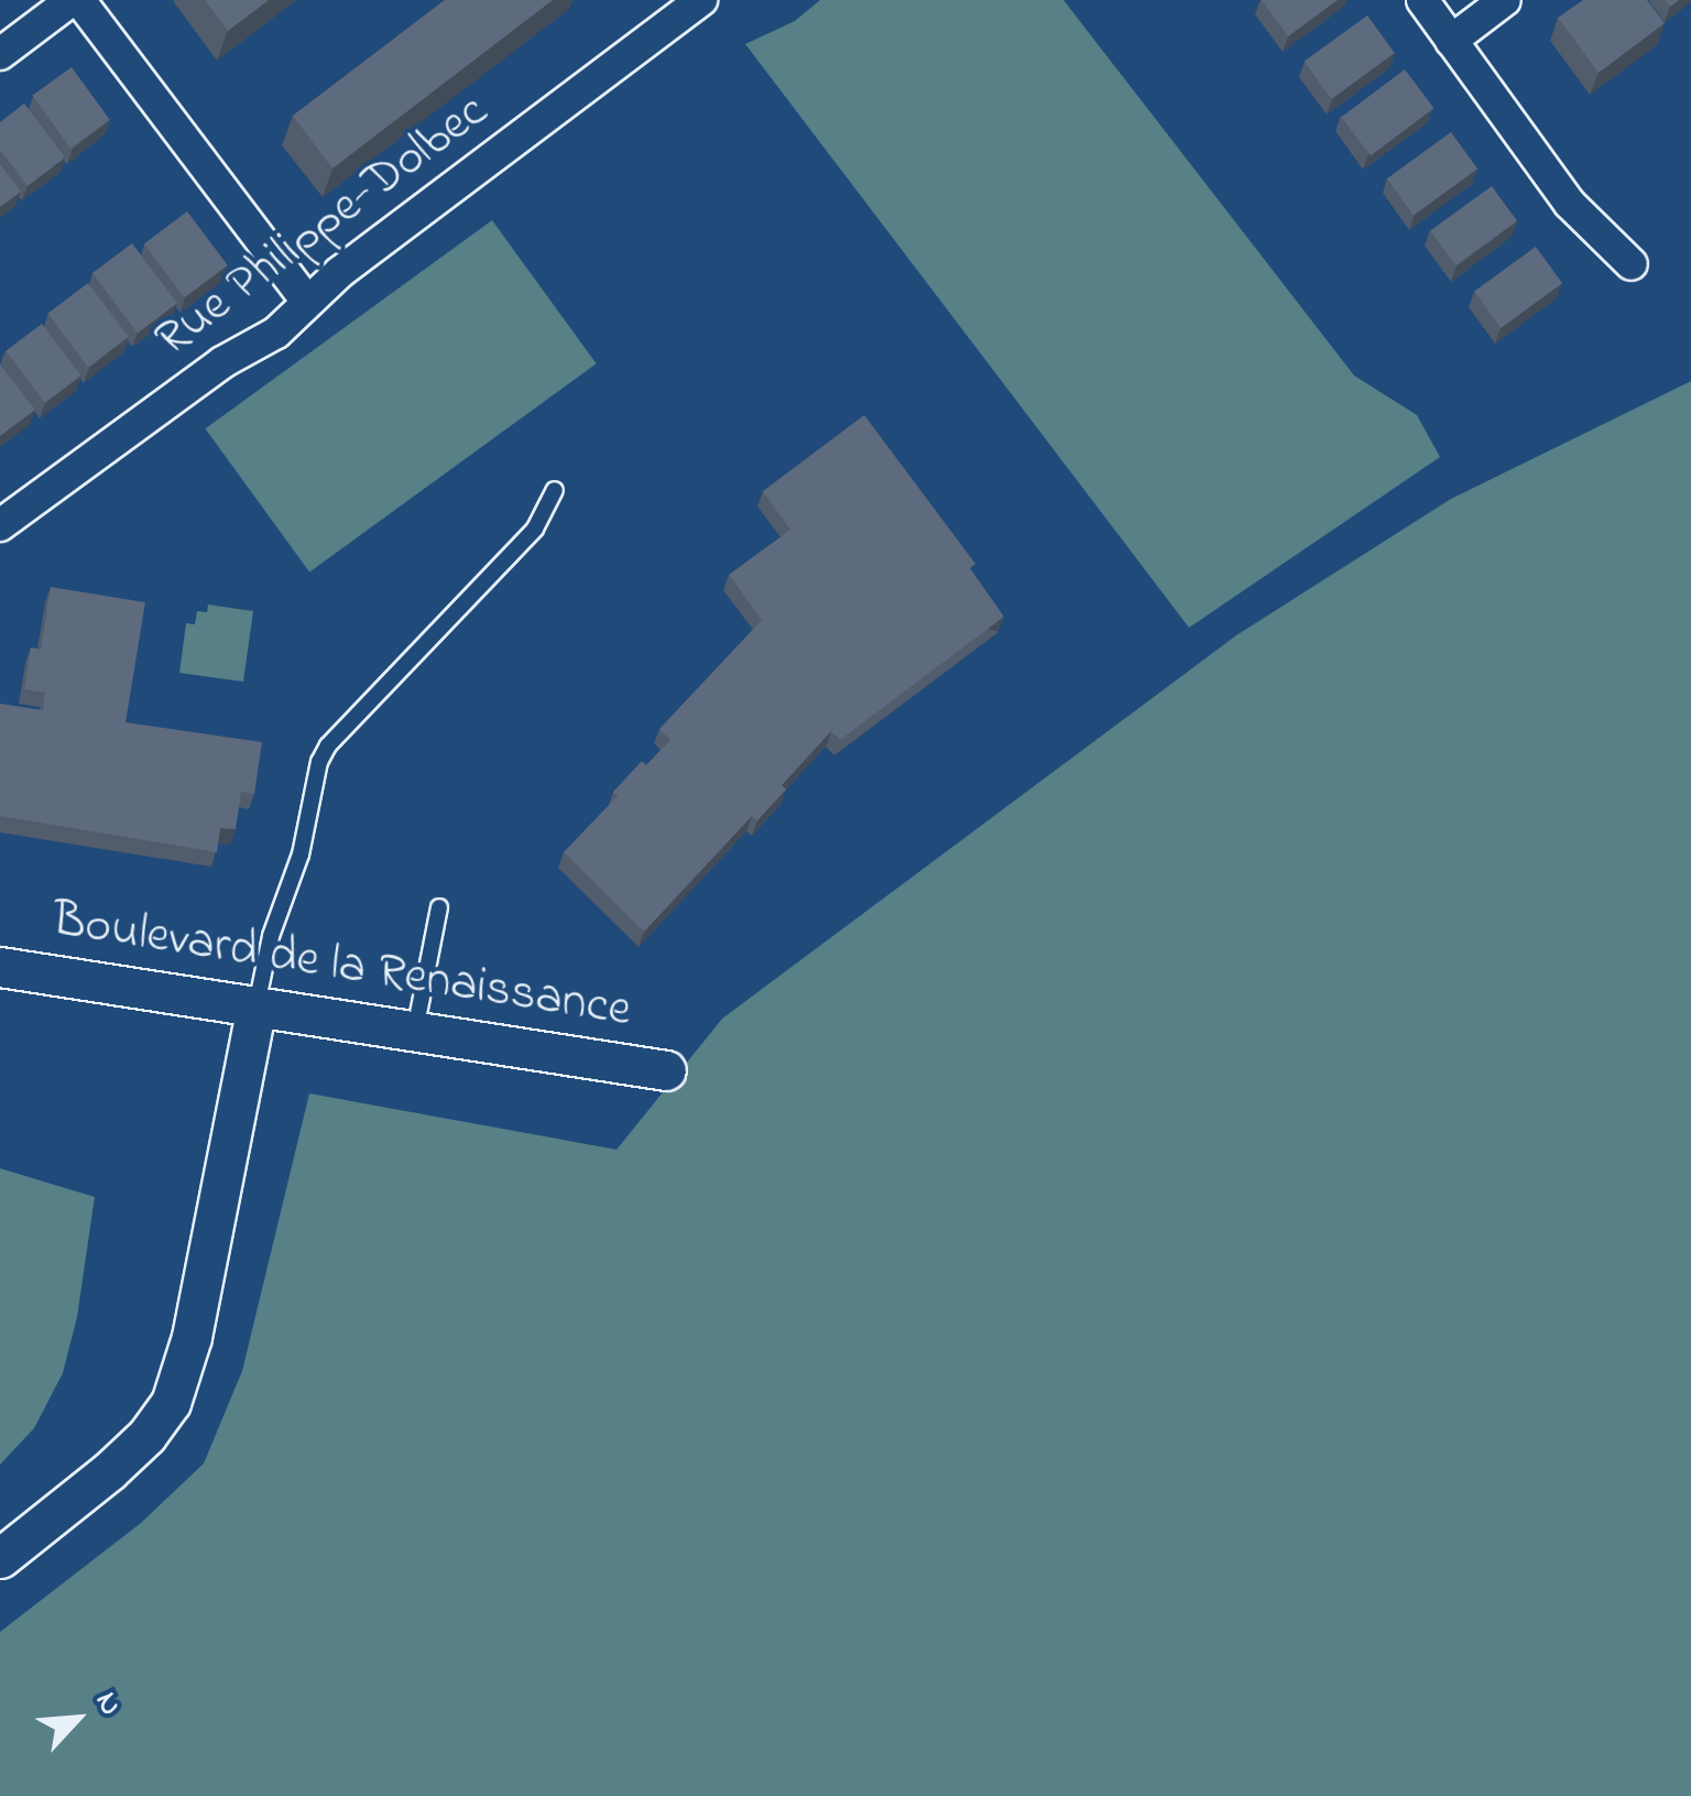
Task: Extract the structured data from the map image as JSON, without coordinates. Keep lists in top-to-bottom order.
{
  "streets": {
    "street": ["Rue Philippe-Dolbec", "Boulevard de la Renaissance"]
  },
  "north": "top right"
}
